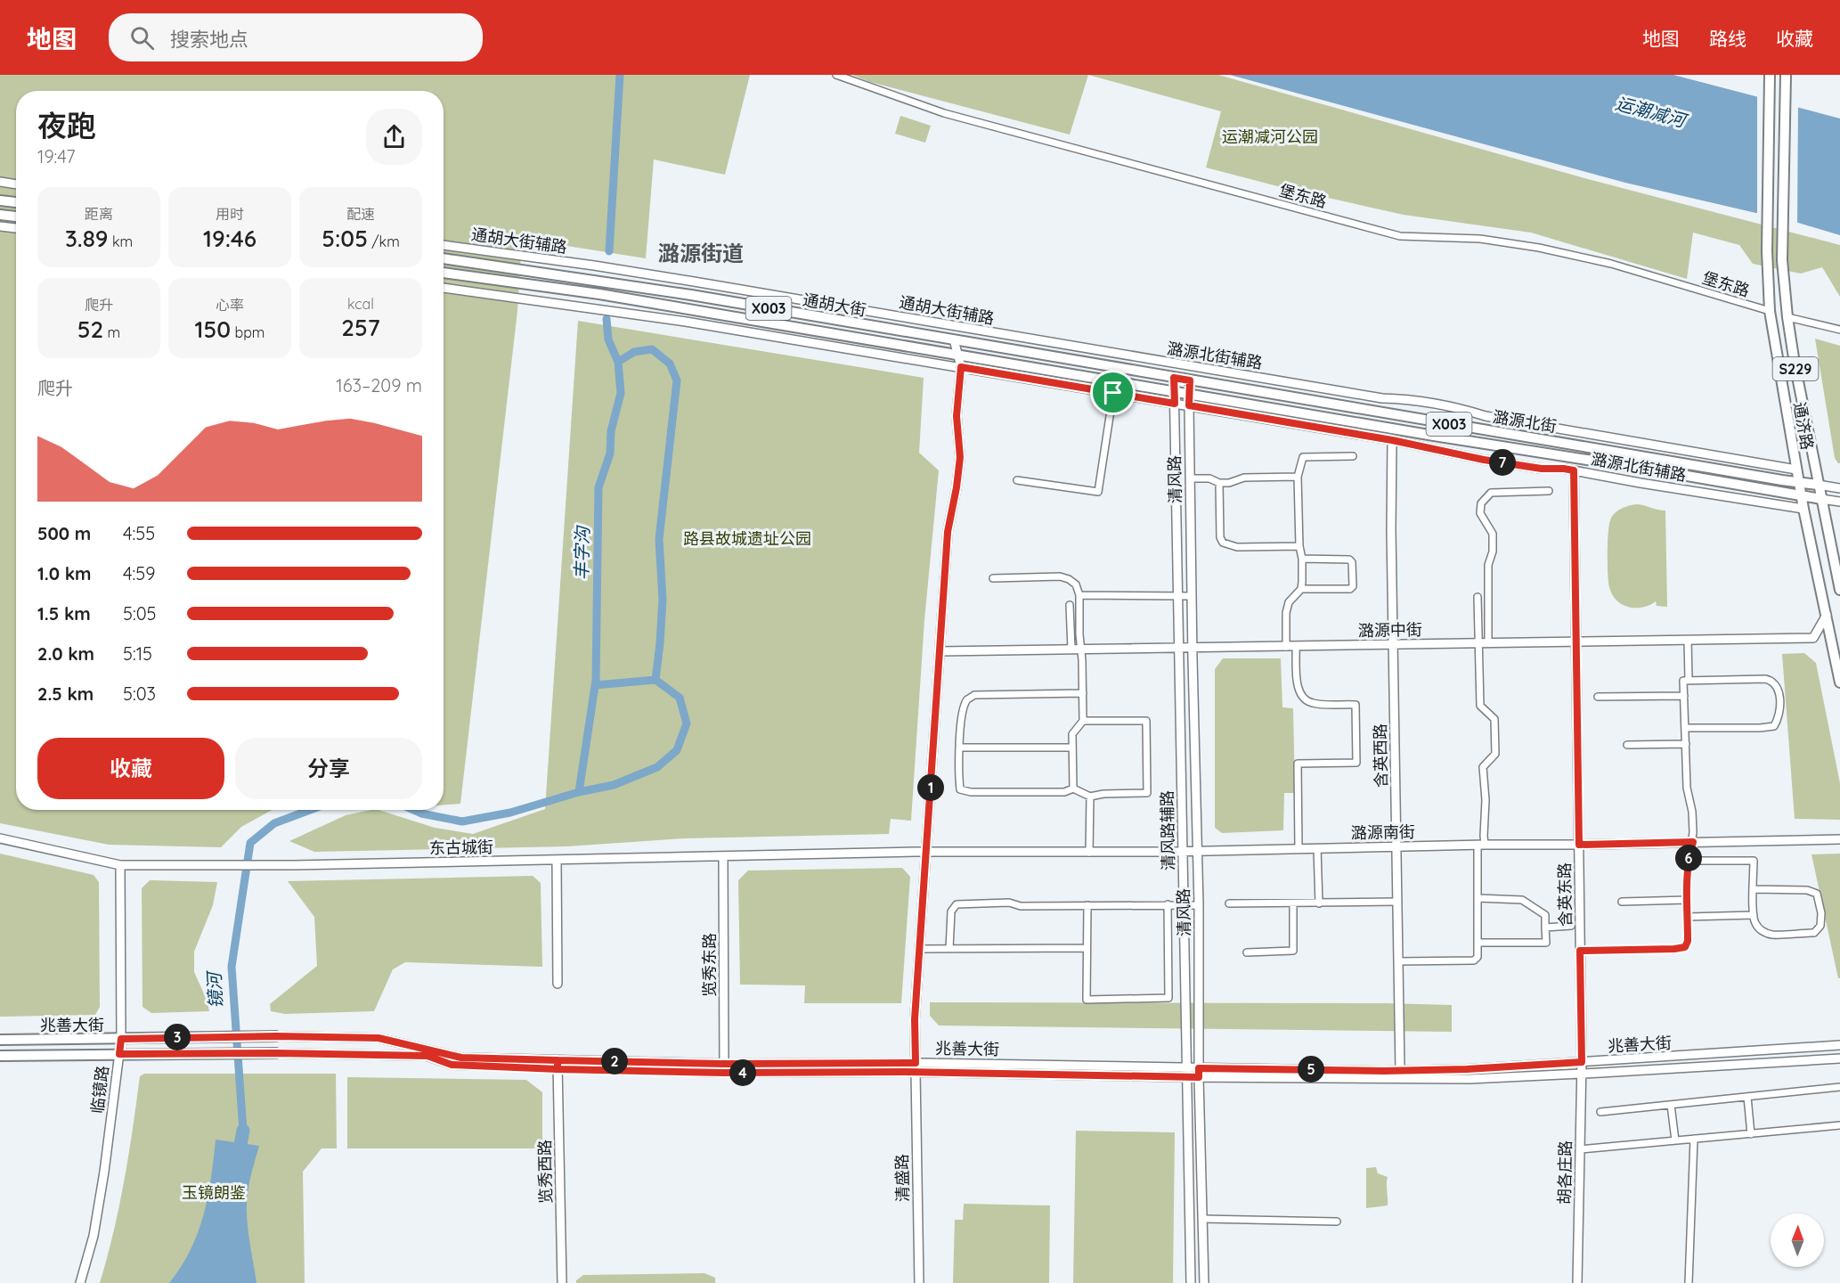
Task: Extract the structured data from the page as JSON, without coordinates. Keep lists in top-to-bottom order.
{
  "streets": {
    "main road": [
      "通胡大街",
      "X003",
      "S229",
      "潞源北街",
      "通济路",
      "兆善大街"
    ],
    "street": [
      "堡东路",
      "通胡大街辅路",
      "潞源北街辅路",
      "清风路",
      "潞源中街",
      "含英西路",
      "清风路辅路",
      "潞源南街",
      "东古城街",
      "含英东路",
      "览秀东路",
      "临镜路",
      "览秀西路",
      "胡各庄路",
      "清盛路"
    ]
  },
  "crossings": [
    ["堡东路", "通济路"],
    ["通胡大街辅路", "潞源北街辅路"],
    ["通胡大街", "潞源北街"],
    ["X003", "潞源北街"],
    ["X003", "通济路"],
    ["潞源北街辅路", "通济路"],
    ["潞源北街辅路", "清风路"],
    ["潞源北街辅路", "含英西路"],
    ["潞源北街辅路", "清风路辅路"],
    ["潞源北街辅路", "含英东路"],
    ["潞源北街辅路", "清盛路"],
    ["潞源北街", "通济路"],
    ["潞源北街", "清风路"],
    ["潞源北街", "清风路辅路"],
    ["通济路", "潞源中街"],
    ["清风路", "潞源中街"],
    ["清风路", "潞源南街"],
    ["清风路", "兆善大街"],
    ["潞源中街", "含英西路"],
    ["潞源中街", "清风路辅路"],
    ["潞源中街", "含英东路"],
    ["潞源中街", "清盛路"],
    ["含英西路", "潞源南街"],
    ["含英西路", "兆善大街"],
    ["清风路辅路", "潞源南街"],
    ["清风路辅路", "兆善大街"],
    ["潞源南街", "东古城街"],
    ["潞源南街", "含英东路"],
    ["潞源南街", "清盛路"],
    ["东古城街", "览秀东路"],
    ["东古城街", "临镜路"],
    ["东古城街", "清盛路"],
    ["含英东路", "兆善大街"],
    ["含英东路", "胡各庄路"],
    ["览秀东路", "兆善大街"],
    ["兆善大街", "临镜路"],
    ["兆善大街", "览秀西路"],
    ["兆善大街", "胡各庄路"],
    ["兆善大街", "清盛路"]
  ],
  "districts": ["潞源街道"],
  "water": ["运潮减河", "丰字沟", "镜河"],
  "parks": ["运潮减河公园", "路县故城遗址公园", "玉镜朗鉴"],
  "north": "top",
  "page": {
    "header": "地图",
    "search": "搜索地点",
    "nav": ["地图", "路线", "收藏"],
    "heading": ["夜跑", "19:47"],
    "stats": [
      ["距离", "3.89 km"],
      ["用时", "19:46"],
      ["配速", "5:05 /km"],
      ["爬升", "52 m"],
      ["心率", "150 bpm"],
      ["kcal", "257"]
    ],
    "chart": ["爬升", "163–209 m"],
    "pins": [
      "7",
      "1",
      "6",
      "3",
      "2",
      "5",
      "4"
    ],
    "list": [
      {
        "name": "500 m",
        "note": "4:55"
      },
      {
        "name": "1.0 km",
        "note": "4:59"
      },
      {
        "name": "1.5 km",
        "note": "5:05"
      },
      {
        "name": "2.0 km",
        "note": "5:15"
      },
      {
        "name": "2.5 km",
        "note": "5:03"
      }
    ],
    "buttons": ["收藏", "分享"]
  }
}
